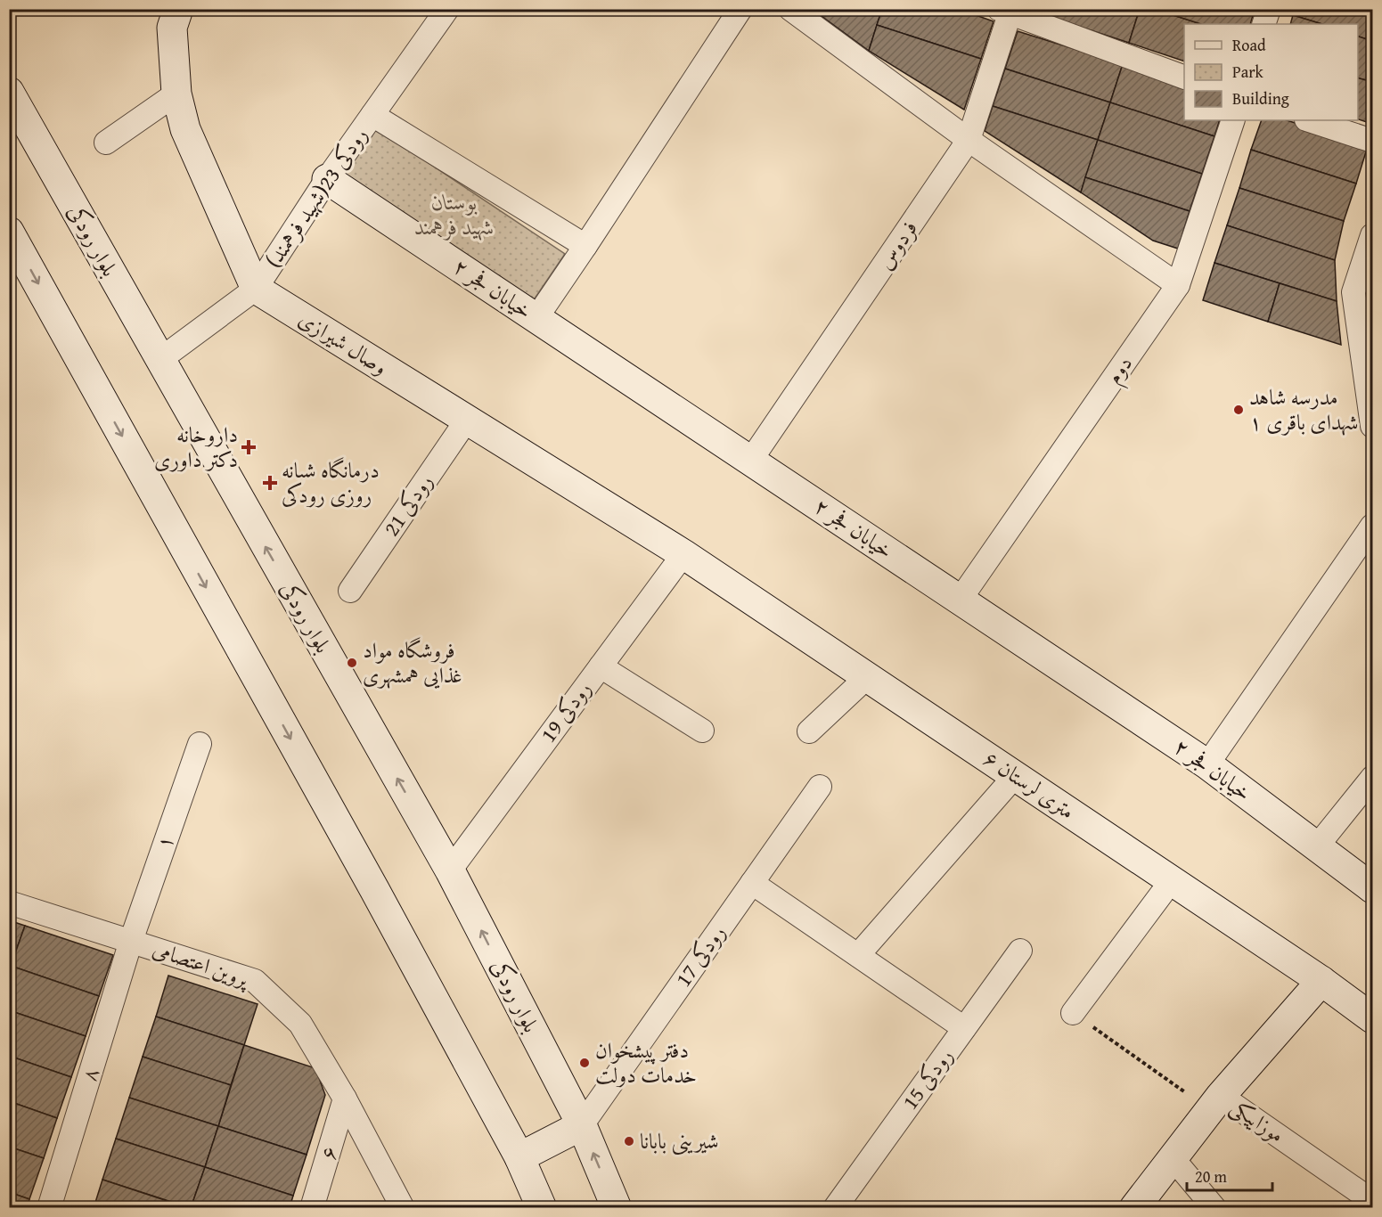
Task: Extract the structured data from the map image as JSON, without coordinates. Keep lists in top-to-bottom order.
{
  "streets": {
    "street": [
      "رودکی 23(شهید فرهمند)",
      "بلوار رودکی",
      "فردوس",
      "خیابان فجر ۲",
      "وصال شیرازی",
      "دوم",
      "رودکی 21",
      "رودکی 19",
      "۶ متری لرستان",
      "۱",
      "رودکی 17",
      "پروین اعتصامی",
      "۸",
      "رودکی 15",
      "موزاییکی",
      "۶"
    ]
  },
  "crossings": [
    ["رودکی 23(شهید فرهمند)", "بلوار رودکی"],
    ["رودکی 23(شهید فرهمند)", "خیابان فجر ۲"],
    ["رودکی 23(شهید فرهمند)", "وصال شیرازی"],
    ["بلوار رودکی", "رودکی 19"],
    ["بلوار رودکی", "رودکی 17"],
    ["فردوس", "خیابان فجر ۲"],
    ["خیابان فجر ۲", "دوم"],
    ["وصال شیرازی", "رودکی 21"],
    ["وصال شیرازی", "رودکی 19"],
    ["وصال شیرازی", "۶ متری لرستان"],
    ["رودکی 19", "۶ متری لرستان"],
    ["۱", "پروین اعتصامی"],
    ["۱", "۸"],
    ["پروین اعتصامی", "۸"],
    ["پروین اعتصامی", "۶"]
  ],
  "parks": ["بوستان شهید فرهمند"],
  "places": {
    "other": [
      "مدرسه شاهد شهدای باقری ۱",
      "فروشگاه مواد غذایی همشهری",
      "دفتر پیشخوان خدمات دولت",
      "شیرینی بابانا"
    ],
    "health": ["داروخانه دکتر داوری", "درمانگاه شبانه روزی رودکی"]
  },
  "legend": ["Road", "Park", "Building"],
  "scale_bar": "20 m"
}
